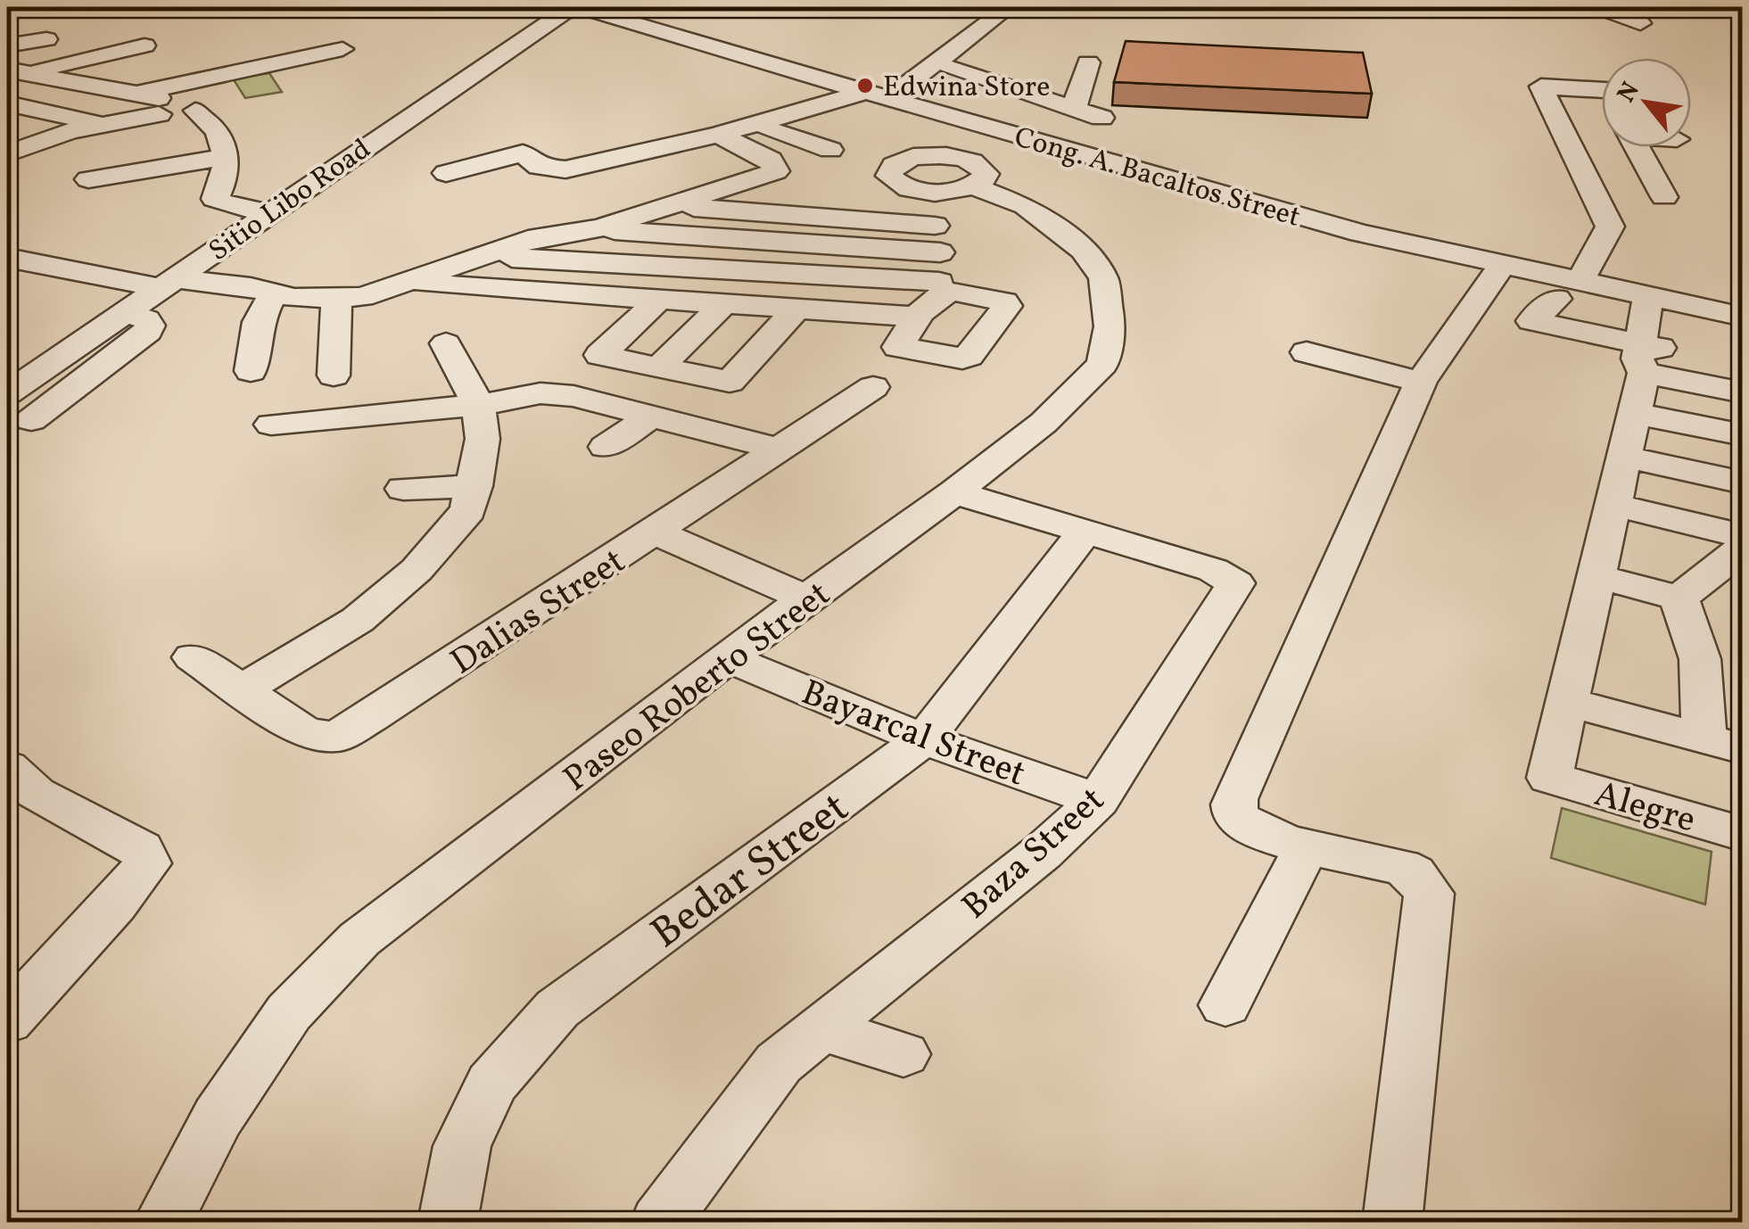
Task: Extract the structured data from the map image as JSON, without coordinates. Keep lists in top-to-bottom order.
{
  "streets": {
    "street": [
      "Cong. A. Bacaltos Street",
      "Sitio Libo Road",
      "Dalias Street",
      "Paseo Roberto Street",
      "Bayarcal Street",
      "Alegre",
      "Baza Street",
      "Bedar Street"
    ]
  },
  "crossings": [
    ["Cong. A. Bacaltos Street", "Paseo Roberto Street"],
    ["Paseo Roberto Street", "Bayarcal Street"],
    ["Paseo Roberto Street", "Baza Street"],
    ["Bayarcal Street", "Baza Street"],
    ["Bayarcal Street", "Bedar Street"],
    ["Baza Street", "Bedar Street"]
  ],
  "places": ["Edwina Store"],
  "north": "top left"
}
